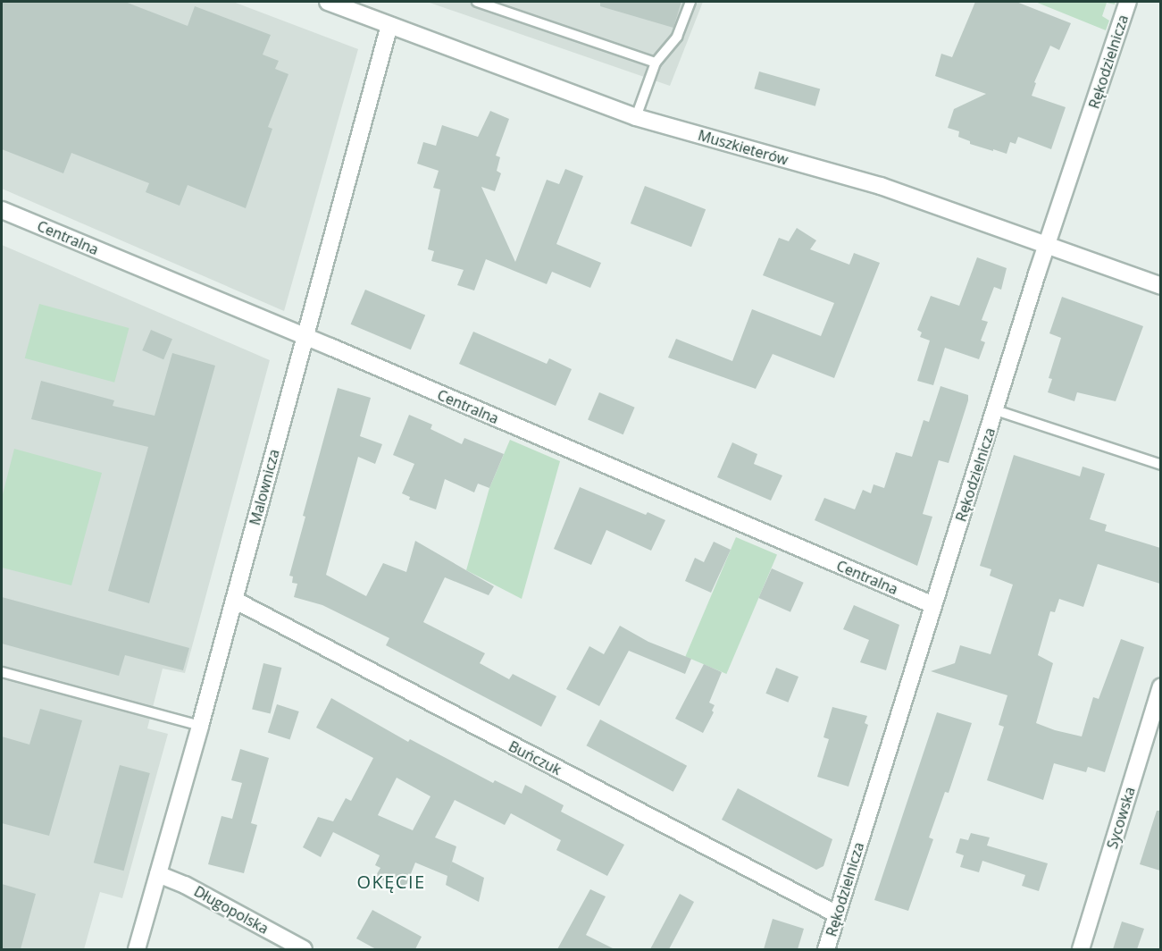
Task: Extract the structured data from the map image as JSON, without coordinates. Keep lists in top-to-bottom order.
{
  "streets": {
    "street": [
      "Rękodzielnicza",
      "Muszkieterów",
      "Centralna",
      "Malownicza",
      "Buńczuk",
      "Sycowska",
      "Długopolska"
    ]
  },
  "crossings": [
    ["Rękodzielnicza", "Muszkieterów"],
    ["Rękodzielnicza", "Centralna"],
    ["Rękodzielnicza", "Buńczuk"],
    ["Muszkieterów", "Malownicza"],
    ["Centralna", "Malownicza"],
    ["Malownicza", "Buńczuk"],
    ["Malownicza", "Długopolska"]
  ],
  "districts": ["OKĘCIE"]
}
